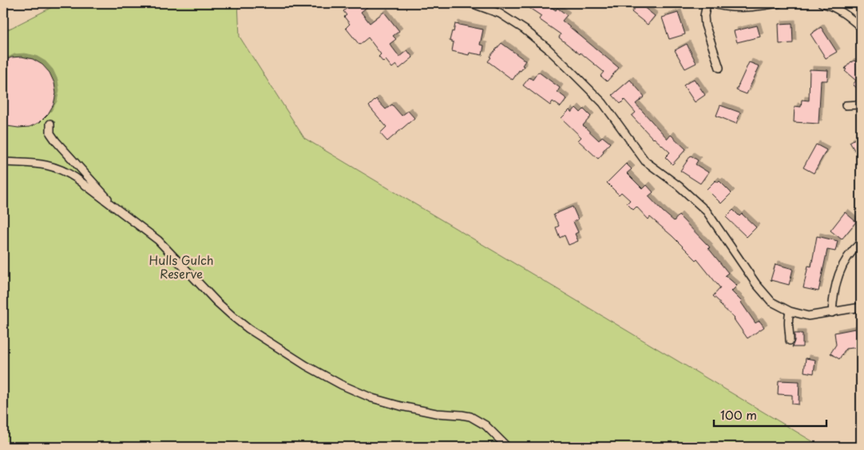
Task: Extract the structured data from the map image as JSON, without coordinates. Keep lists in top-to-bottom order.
{
  "parks": ["Hulls Gulch Reserve"],
  "scale_bar": "100 m"
}
